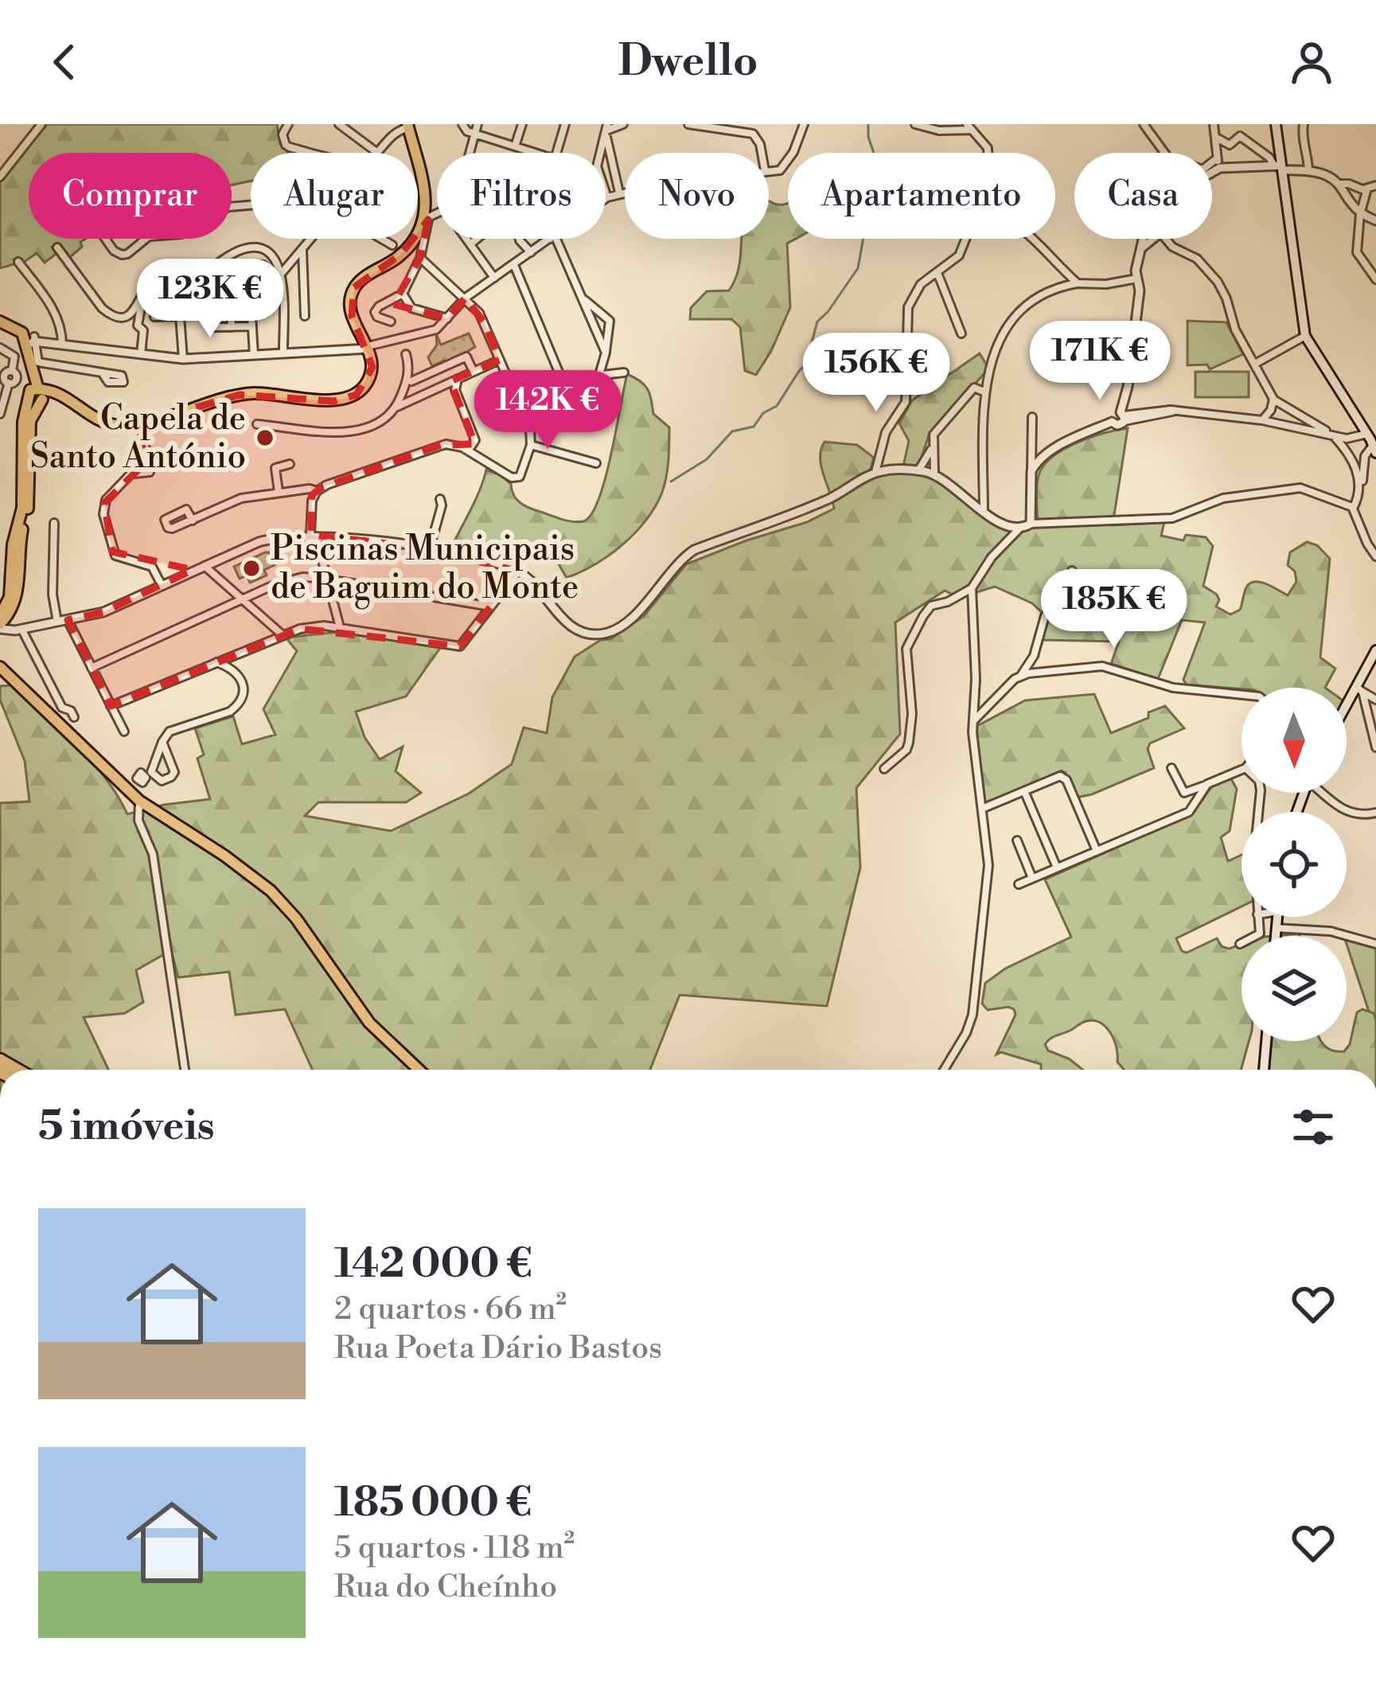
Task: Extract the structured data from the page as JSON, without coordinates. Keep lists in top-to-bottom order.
{
  "places": ["Capela de Santo António", "Piscinas Municipais de Baguim do Monte"],
  "north": "bottom",
  "page": {
    "header": "Dwello",
    "chip": [
      "Comprar",
      "Alugar",
      "Filtros",
      "Novo",
      "Apartamento",
      "Casa"
    ],
    "price": [
      "123K €",
      "171K €",
      "156K €",
      "142K €",
      "185K €"
    ],
    "heading": "5 imóveis",
    "list": [
      {
        "name": "142 000 €",
        "note": "2 quartos · 66 m² · Rua Poeta Dário Bastos"
      },
      {
        "name": "185 000 €",
        "note": "5 quartos · 118 m² · Rua do Cheínho"
      }
    ]
  }
}
